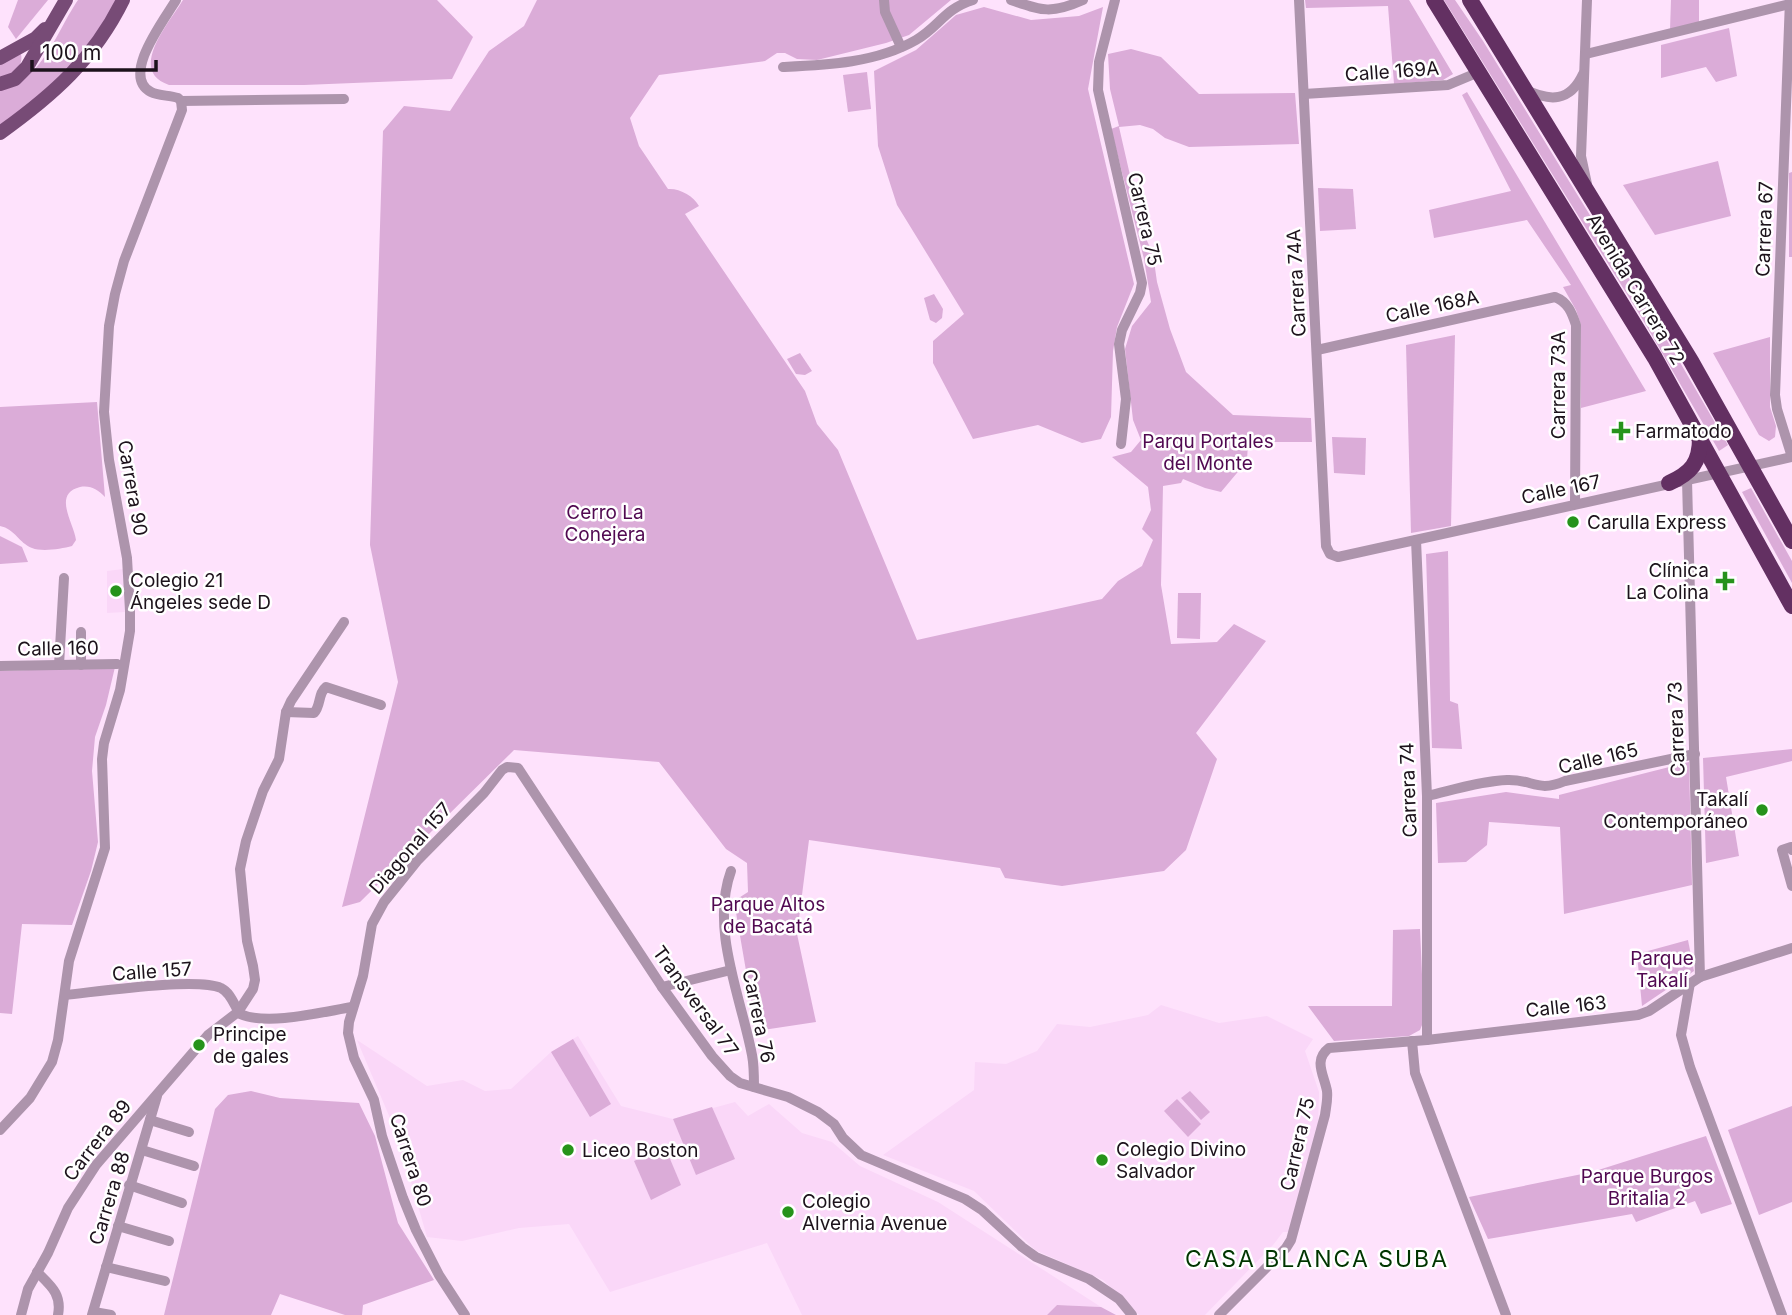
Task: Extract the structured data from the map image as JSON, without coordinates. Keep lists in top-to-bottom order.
{
  "streets": {
    "highway": ["Avenida Carrera 72"],
    "street": [
      "Calle 169A",
      "Carrera 75",
      "Carrera 67",
      "Carrera 74A",
      "Calle 168A",
      "Carrera 73A",
      "Carrera 90",
      "Calle 167",
      "Calle 160",
      "Carrera 73",
      "Calle 165",
      "Carrera 74",
      "Diagonal 157",
      "Calle 157",
      "Transversal 77",
      "Calle 163",
      "Carrera 76",
      "Carrera 89",
      "Carrera 80",
      "Carrera 88"
    ]
  },
  "crossings": [
    ["Calle 169A", "Carrera 74A"],
    ["Calle 169A", "Avenida Carrera 72"],
    ["Carrera 75", "Calle 163"],
    ["Carrera 67", "Calle 167"],
    ["Carrera 74A", "Calle 168A"],
    ["Carrera 74A", "Calle 167"],
    ["Avenida Carrera 72", "Calle 167"],
    ["Calle 168A", "Carrera 73A"],
    ["Carrera 73A", "Calle 167"],
    ["Carrera 90", "Calle 157"],
    ["Calle 167", "Carrera 73"],
    ["Calle 167", "Carrera 74"],
    ["Carrera 73", "Calle 165"],
    ["Carrera 73", "Calle 163"],
    ["Calle 165", "Carrera 74"],
    ["Carrera 74", "Calle 163"],
    ["Diagonal 157", "Transversal 77"],
    ["Diagonal 157", "Carrera 80"],
    ["Calle 157", "Carrera 89"],
    ["Transversal 77", "Carrera 76"],
    ["Carrera 89", "Carrera 88"]
  ],
  "districts": ["CASA BLANCA SUBA"],
  "parks": [
    "Parqu Portales del Monte",
    "Cerro La Conejera",
    "Parque Altos de Bacatá",
    "Parque Takalí",
    "Parque Burgos Britalia 2"
  ],
  "places": {
    "health": ["Farmatodo", "Clínica La Colina"],
    "other": [
      "Carulla Express",
      "Colegio 21 Ángeles sede D",
      "Takalí Contemporáneo",
      "Principe de gales",
      "Liceo Boston",
      "Colegio Divino Salvador",
      "Colegio Alvernia Avenue"
    ]
  },
  "scale_bar": "100 m"
}
